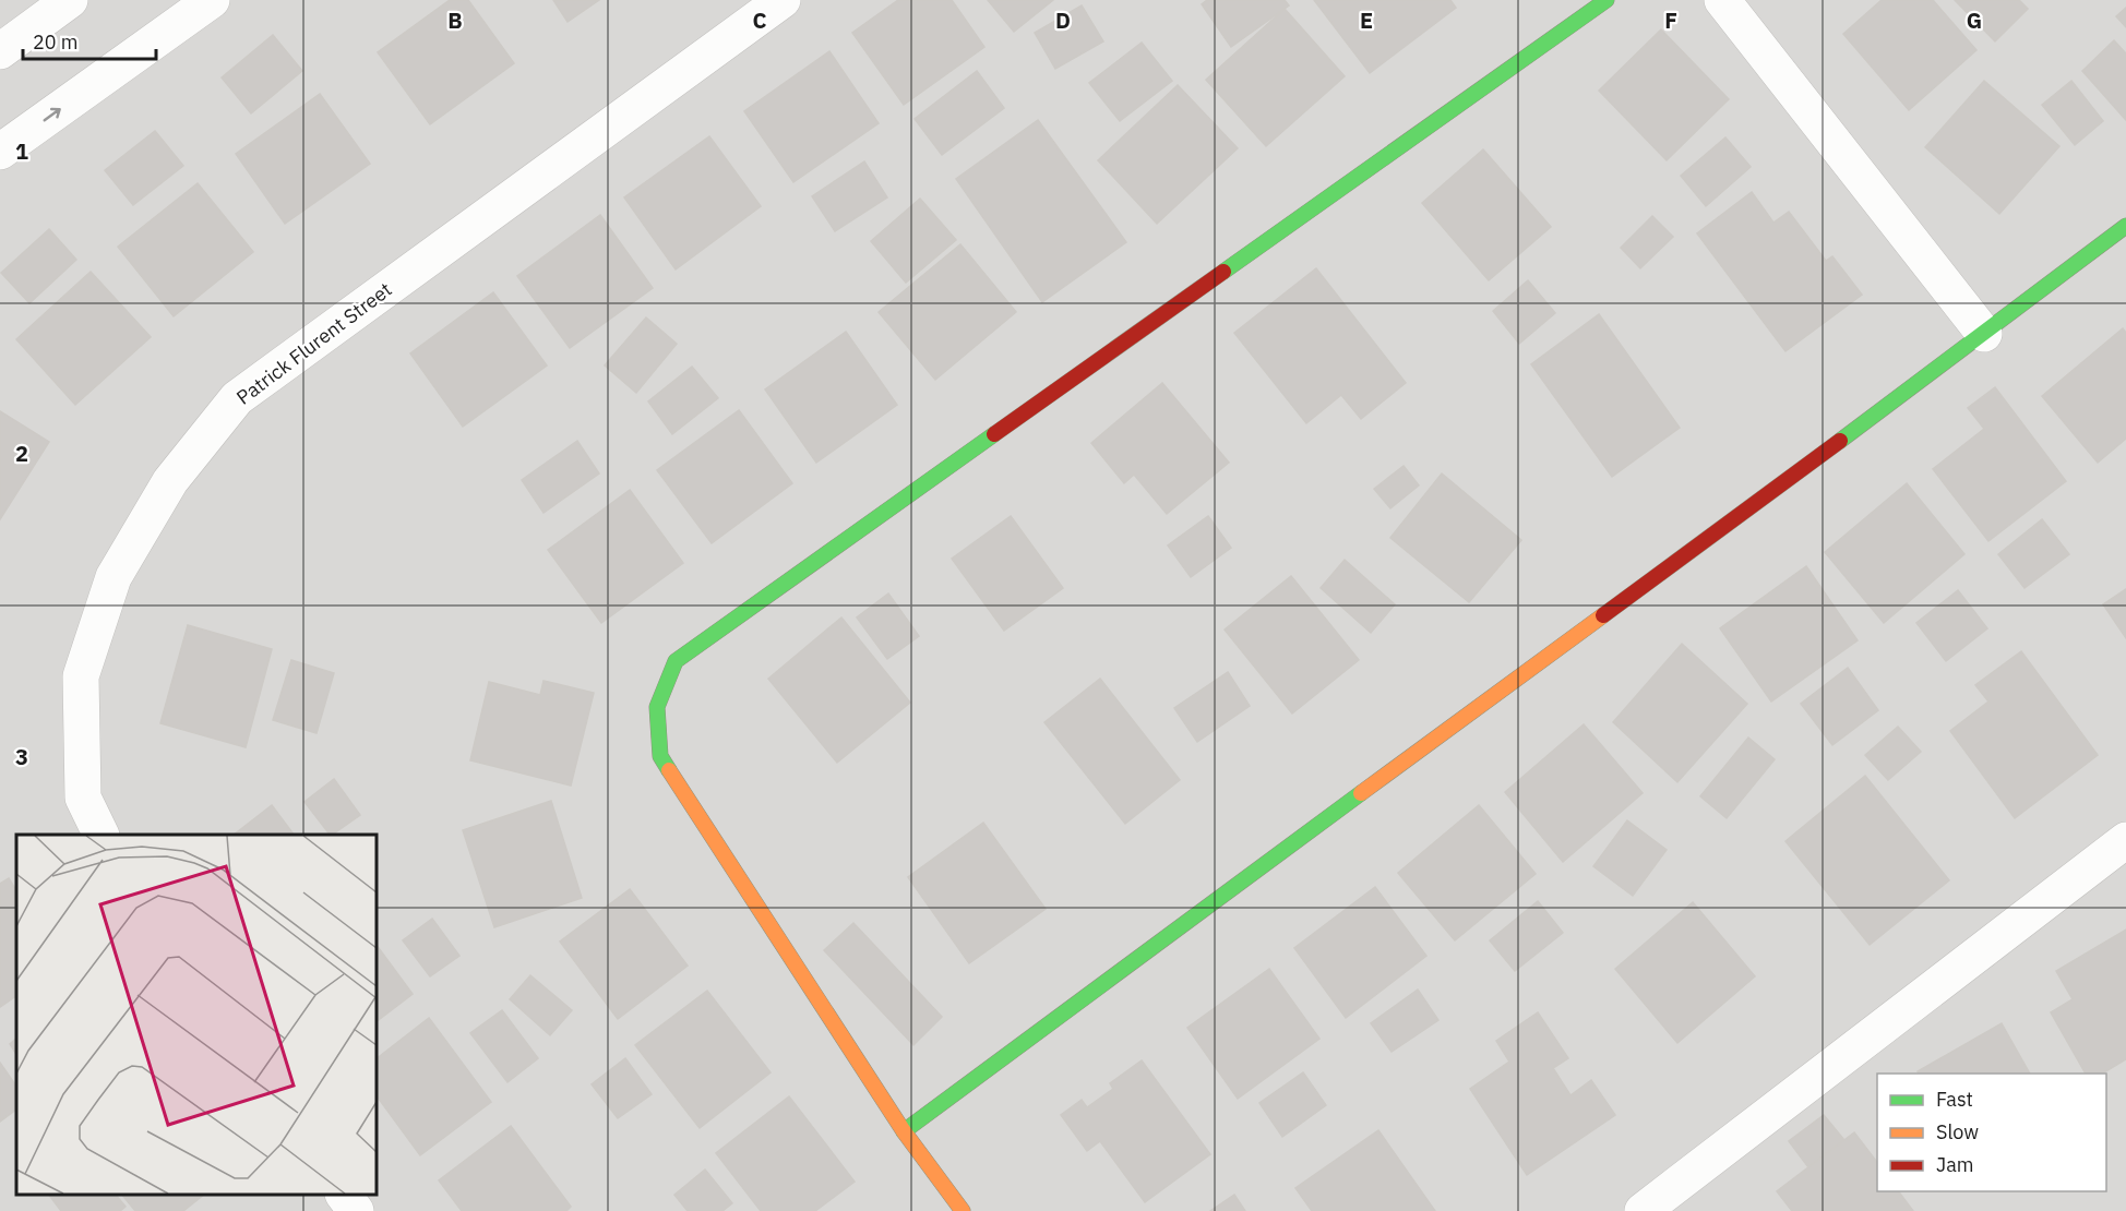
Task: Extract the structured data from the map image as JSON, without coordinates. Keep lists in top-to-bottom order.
{
  "streets": {
    "street": ["Patrick Flurent Street"]
  },
  "legend": ["Fast", "Slow", "Jam"],
  "scale_bar": "20 m",
  "grid": {
    "columns": [
      "B",
      "C",
      "D",
      "E",
      "F",
      "G"
    ],
    "rows": ["1", "2", "3"]
  }
}
